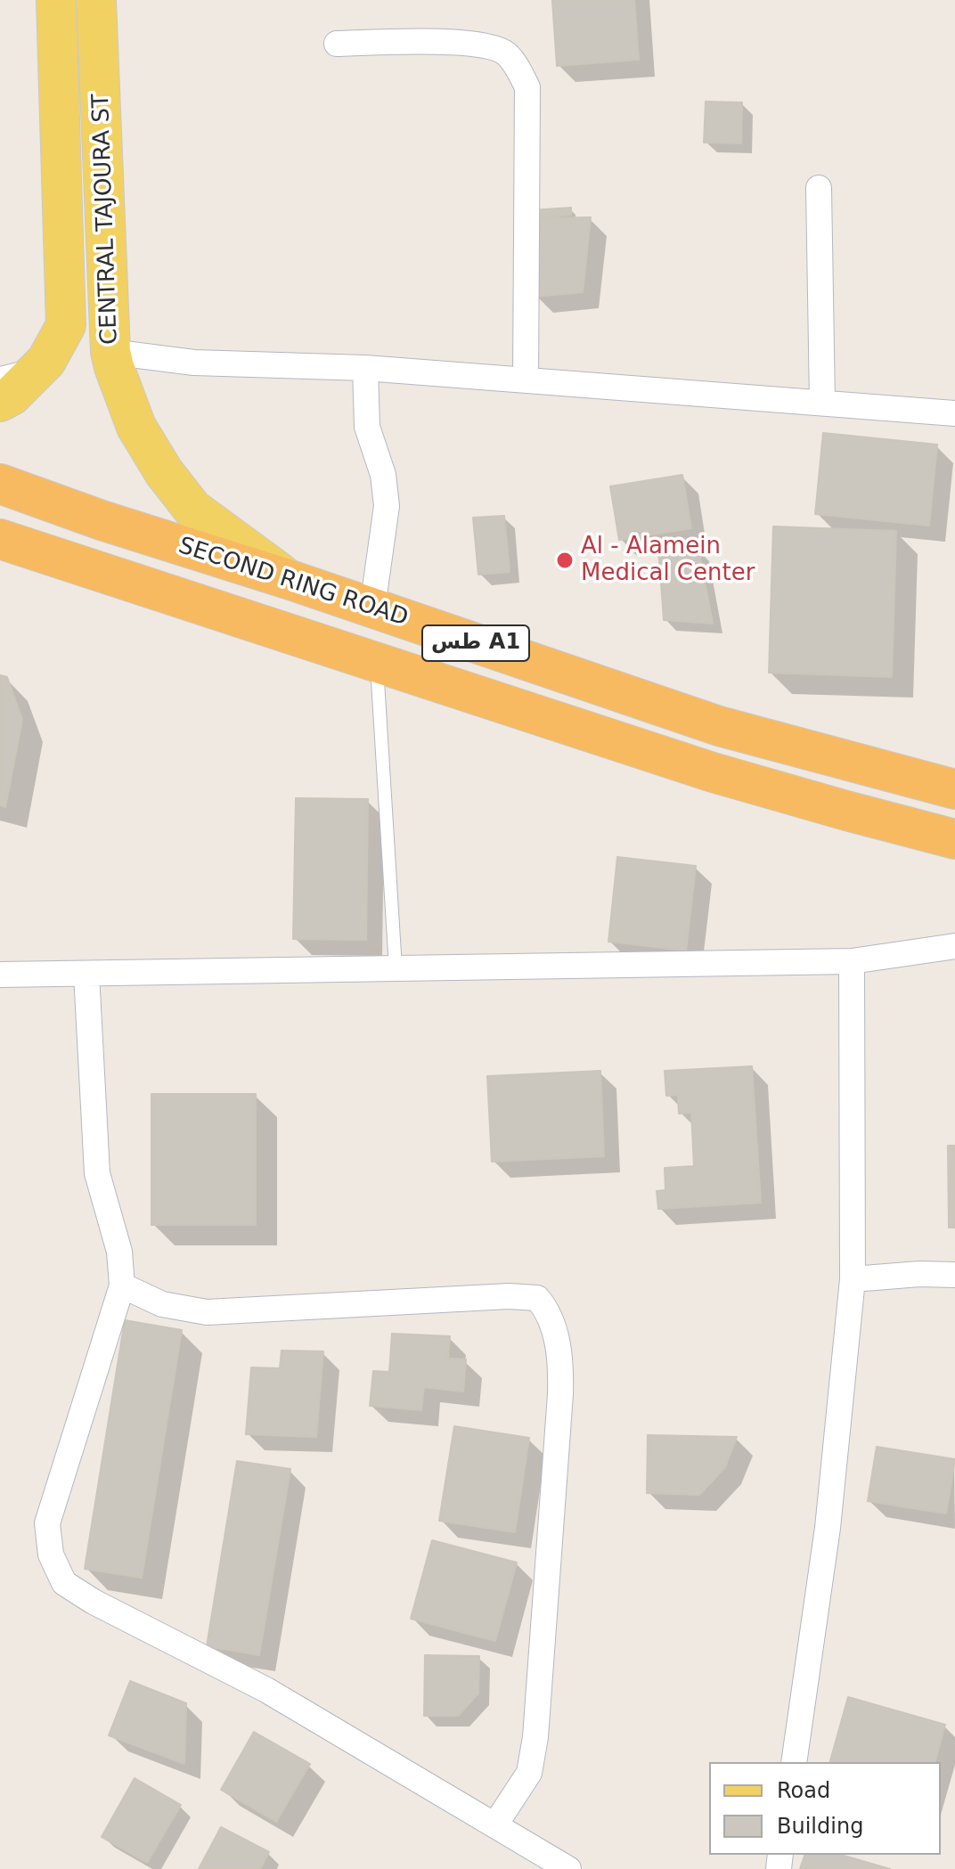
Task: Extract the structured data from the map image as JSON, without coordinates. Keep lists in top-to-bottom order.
{
  "streets": {
    "highway": ["SECOND RING ROAD", "طس A1"],
    "main road": ["CENTRAL TAJOURA ST"]
  },
  "crossings": [
    ["CENTRAL TAJOURA ST", "SECOND RING ROAD"]
  ],
  "places": ["Al - Alamein Medical Center"],
  "legend": ["Road", "Building"]
}
